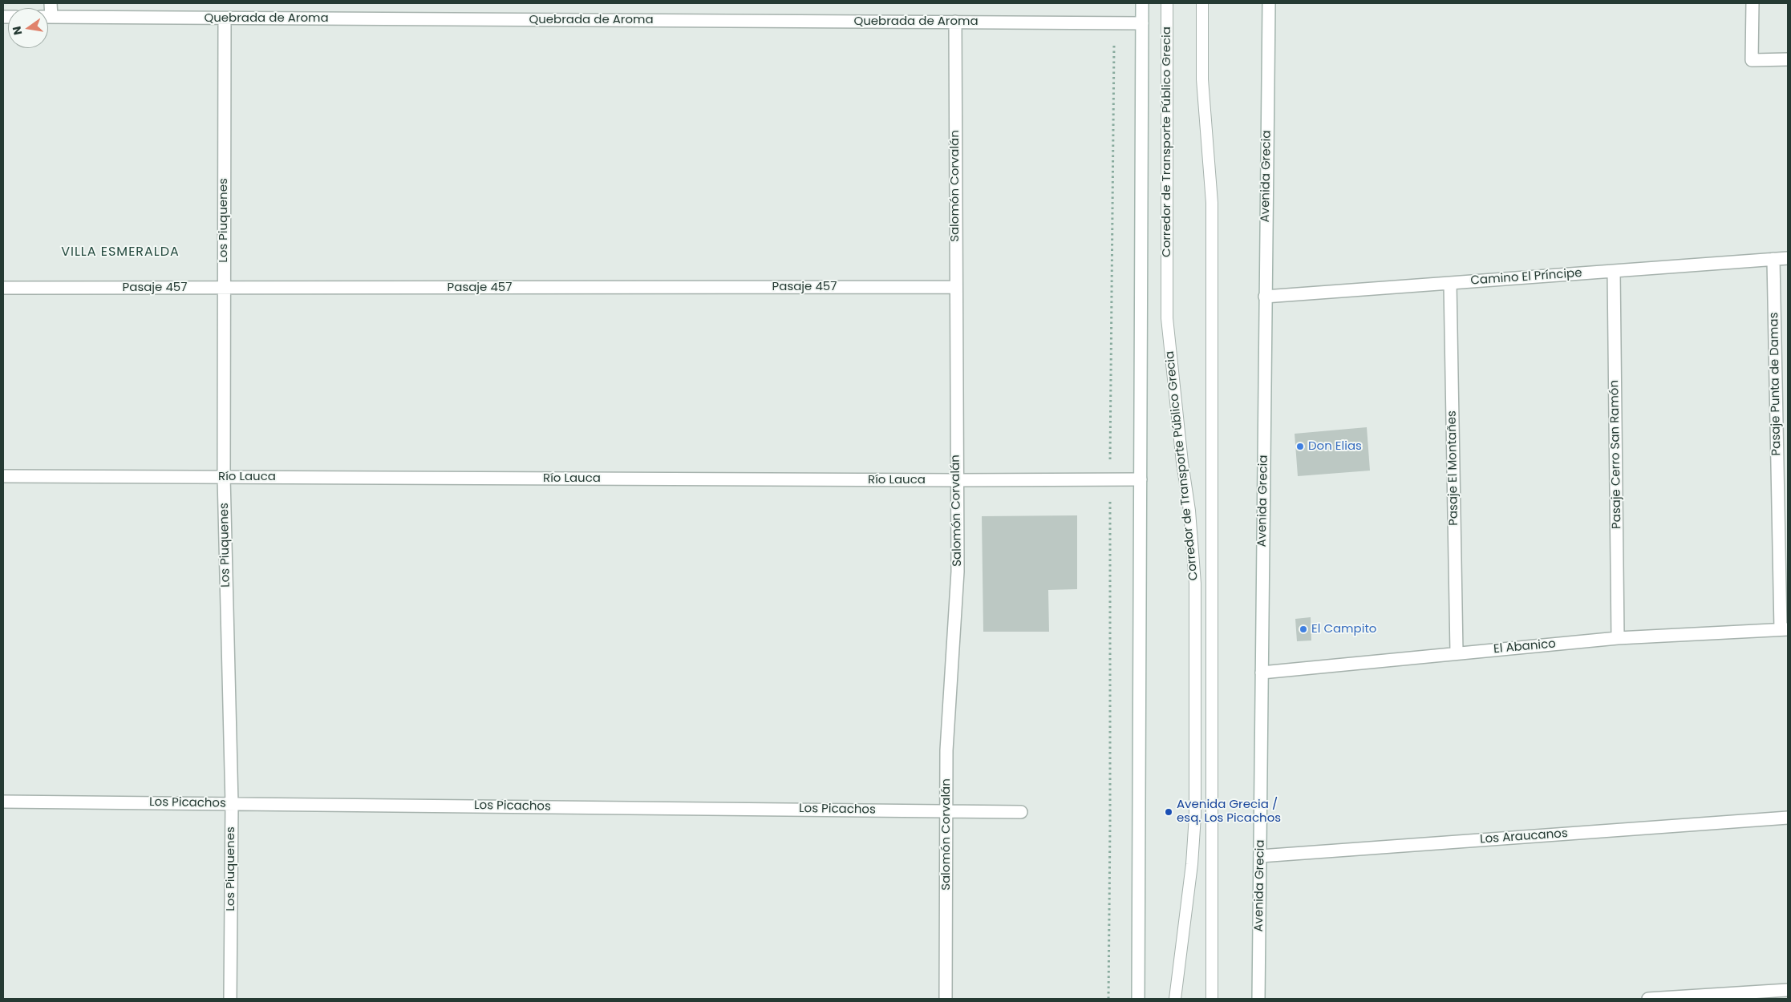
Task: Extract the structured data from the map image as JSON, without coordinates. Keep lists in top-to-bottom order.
{
  "streets": {
    "street": [
      "Quebrada de Aroma",
      "Avenida Grecia",
      "Salomón Corvalán",
      "Los Piuquenes",
      "Camino El Príncipe",
      "Pasaje 457",
      "Pasaje Punta de Damas",
      "Pasaje Cerro San Ramón",
      "Pasaje El Montañes",
      "Río Lauca",
      "El Abanico",
      "Los Picachos",
      "Los Araucanos"
    ],
    "lane": ["Corredor de Transporte Público Grecia"]
  },
  "crossings": [
    ["Quebrada de Aroma", "Salomón Corvalán"],
    ["Quebrada de Aroma", "Los Piuquenes"],
    ["Avenida Grecia", "Camino El Príncipe"],
    ["Avenida Grecia", "El Abanico"],
    ["Avenida Grecia", "Los Araucanos"],
    ["Salomón Corvalán", "Pasaje 457"],
    ["Salomón Corvalán", "Río Lauca"],
    ["Salomón Corvalán", "Los Picachos"],
    ["Los Piuquenes", "Pasaje 457"],
    ["Los Piuquenes", "Río Lauca"],
    ["Los Piuquenes", "Los Picachos"],
    ["Camino El Príncipe", "Pasaje Punta de Damas"],
    ["Camino El Príncipe", "Pasaje Cerro San Ramón"],
    ["Camino El Príncipe", "Pasaje El Montañes"],
    ["Pasaje Punta de Damas", "El Abanico"],
    ["Pasaje Cerro San Ramón", "El Abanico"],
    ["Pasaje El Montañes", "El Abanico"]
  ],
  "districts": ["VILLA ESMERALDA"],
  "places": ["Don Elias", "El Campito", "Avenida Grecia / esq. Los Picachos"],
  "north": "left"
}
